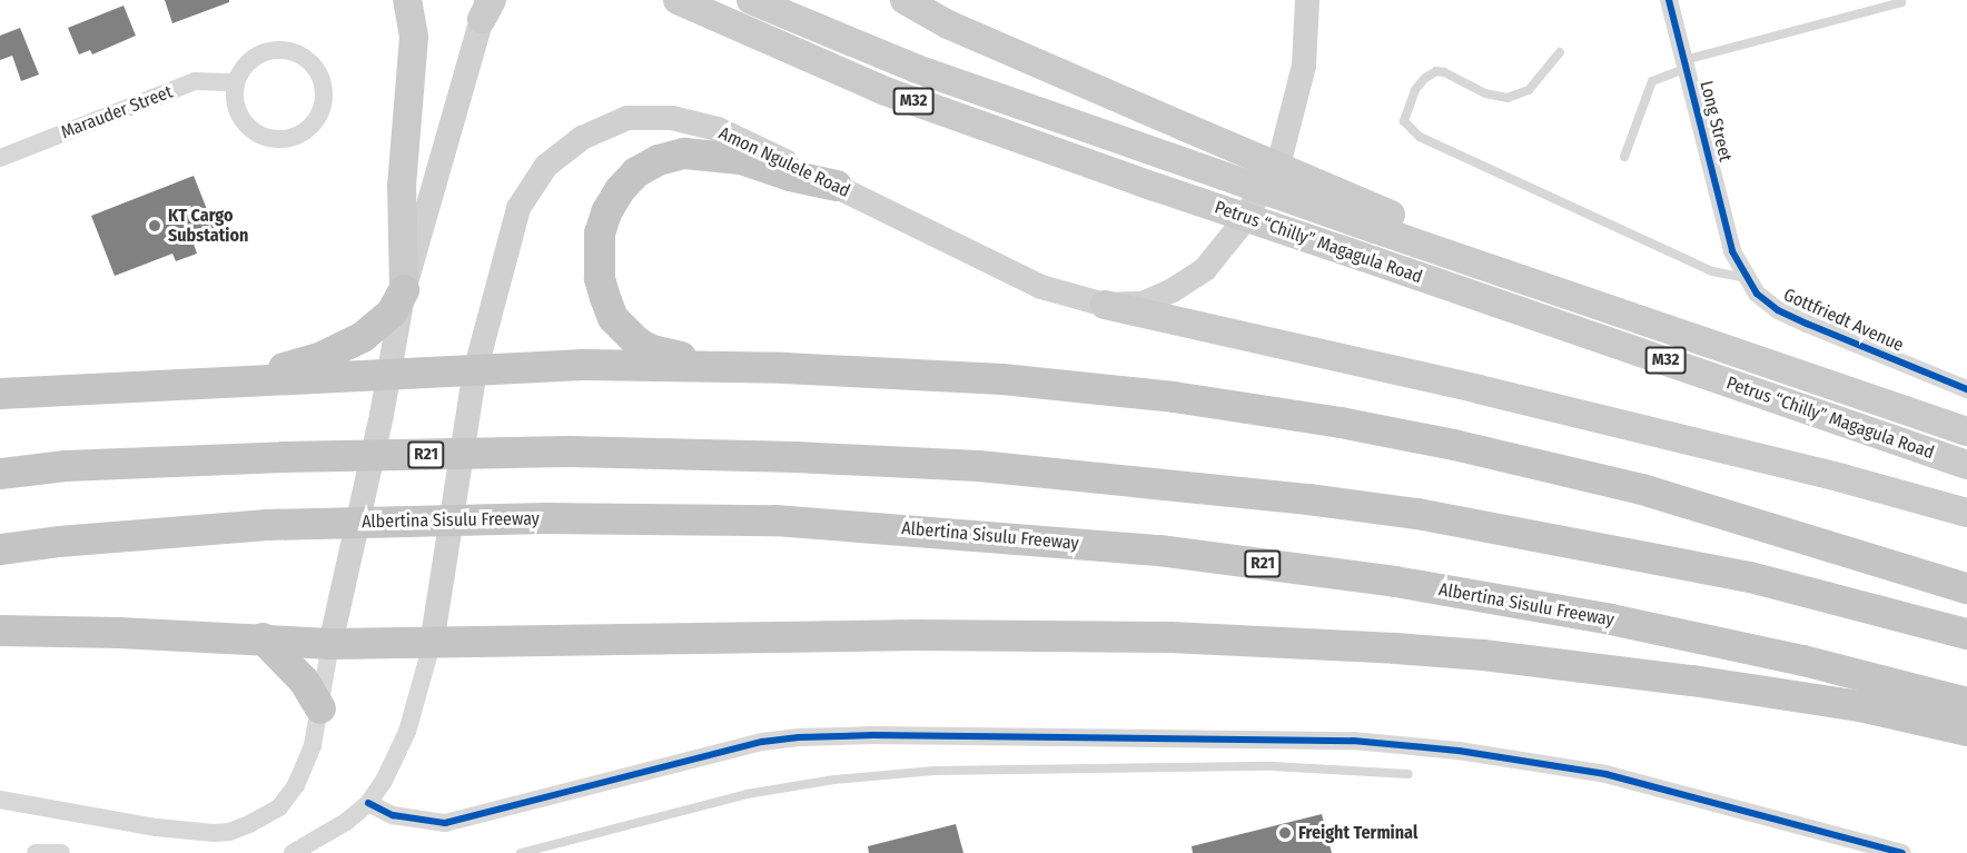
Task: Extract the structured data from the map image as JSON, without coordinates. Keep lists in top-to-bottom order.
{
  "streets": {
    "highway": ["R21", "Albertina Sisulu Freeway"],
    "main road": ["M32", "Amon Ngulele Road", "Petrus “Chilly” Magagula Road"],
    "street": ["Marauder Street", "Long Street", "Gottfriedt Avenue"]
  },
  "crossings": [
    ["Long Street", "Gottfriedt Avenue"]
  ],
  "places": ["KT Cargo Substation", "Freight Terminal"]
}
